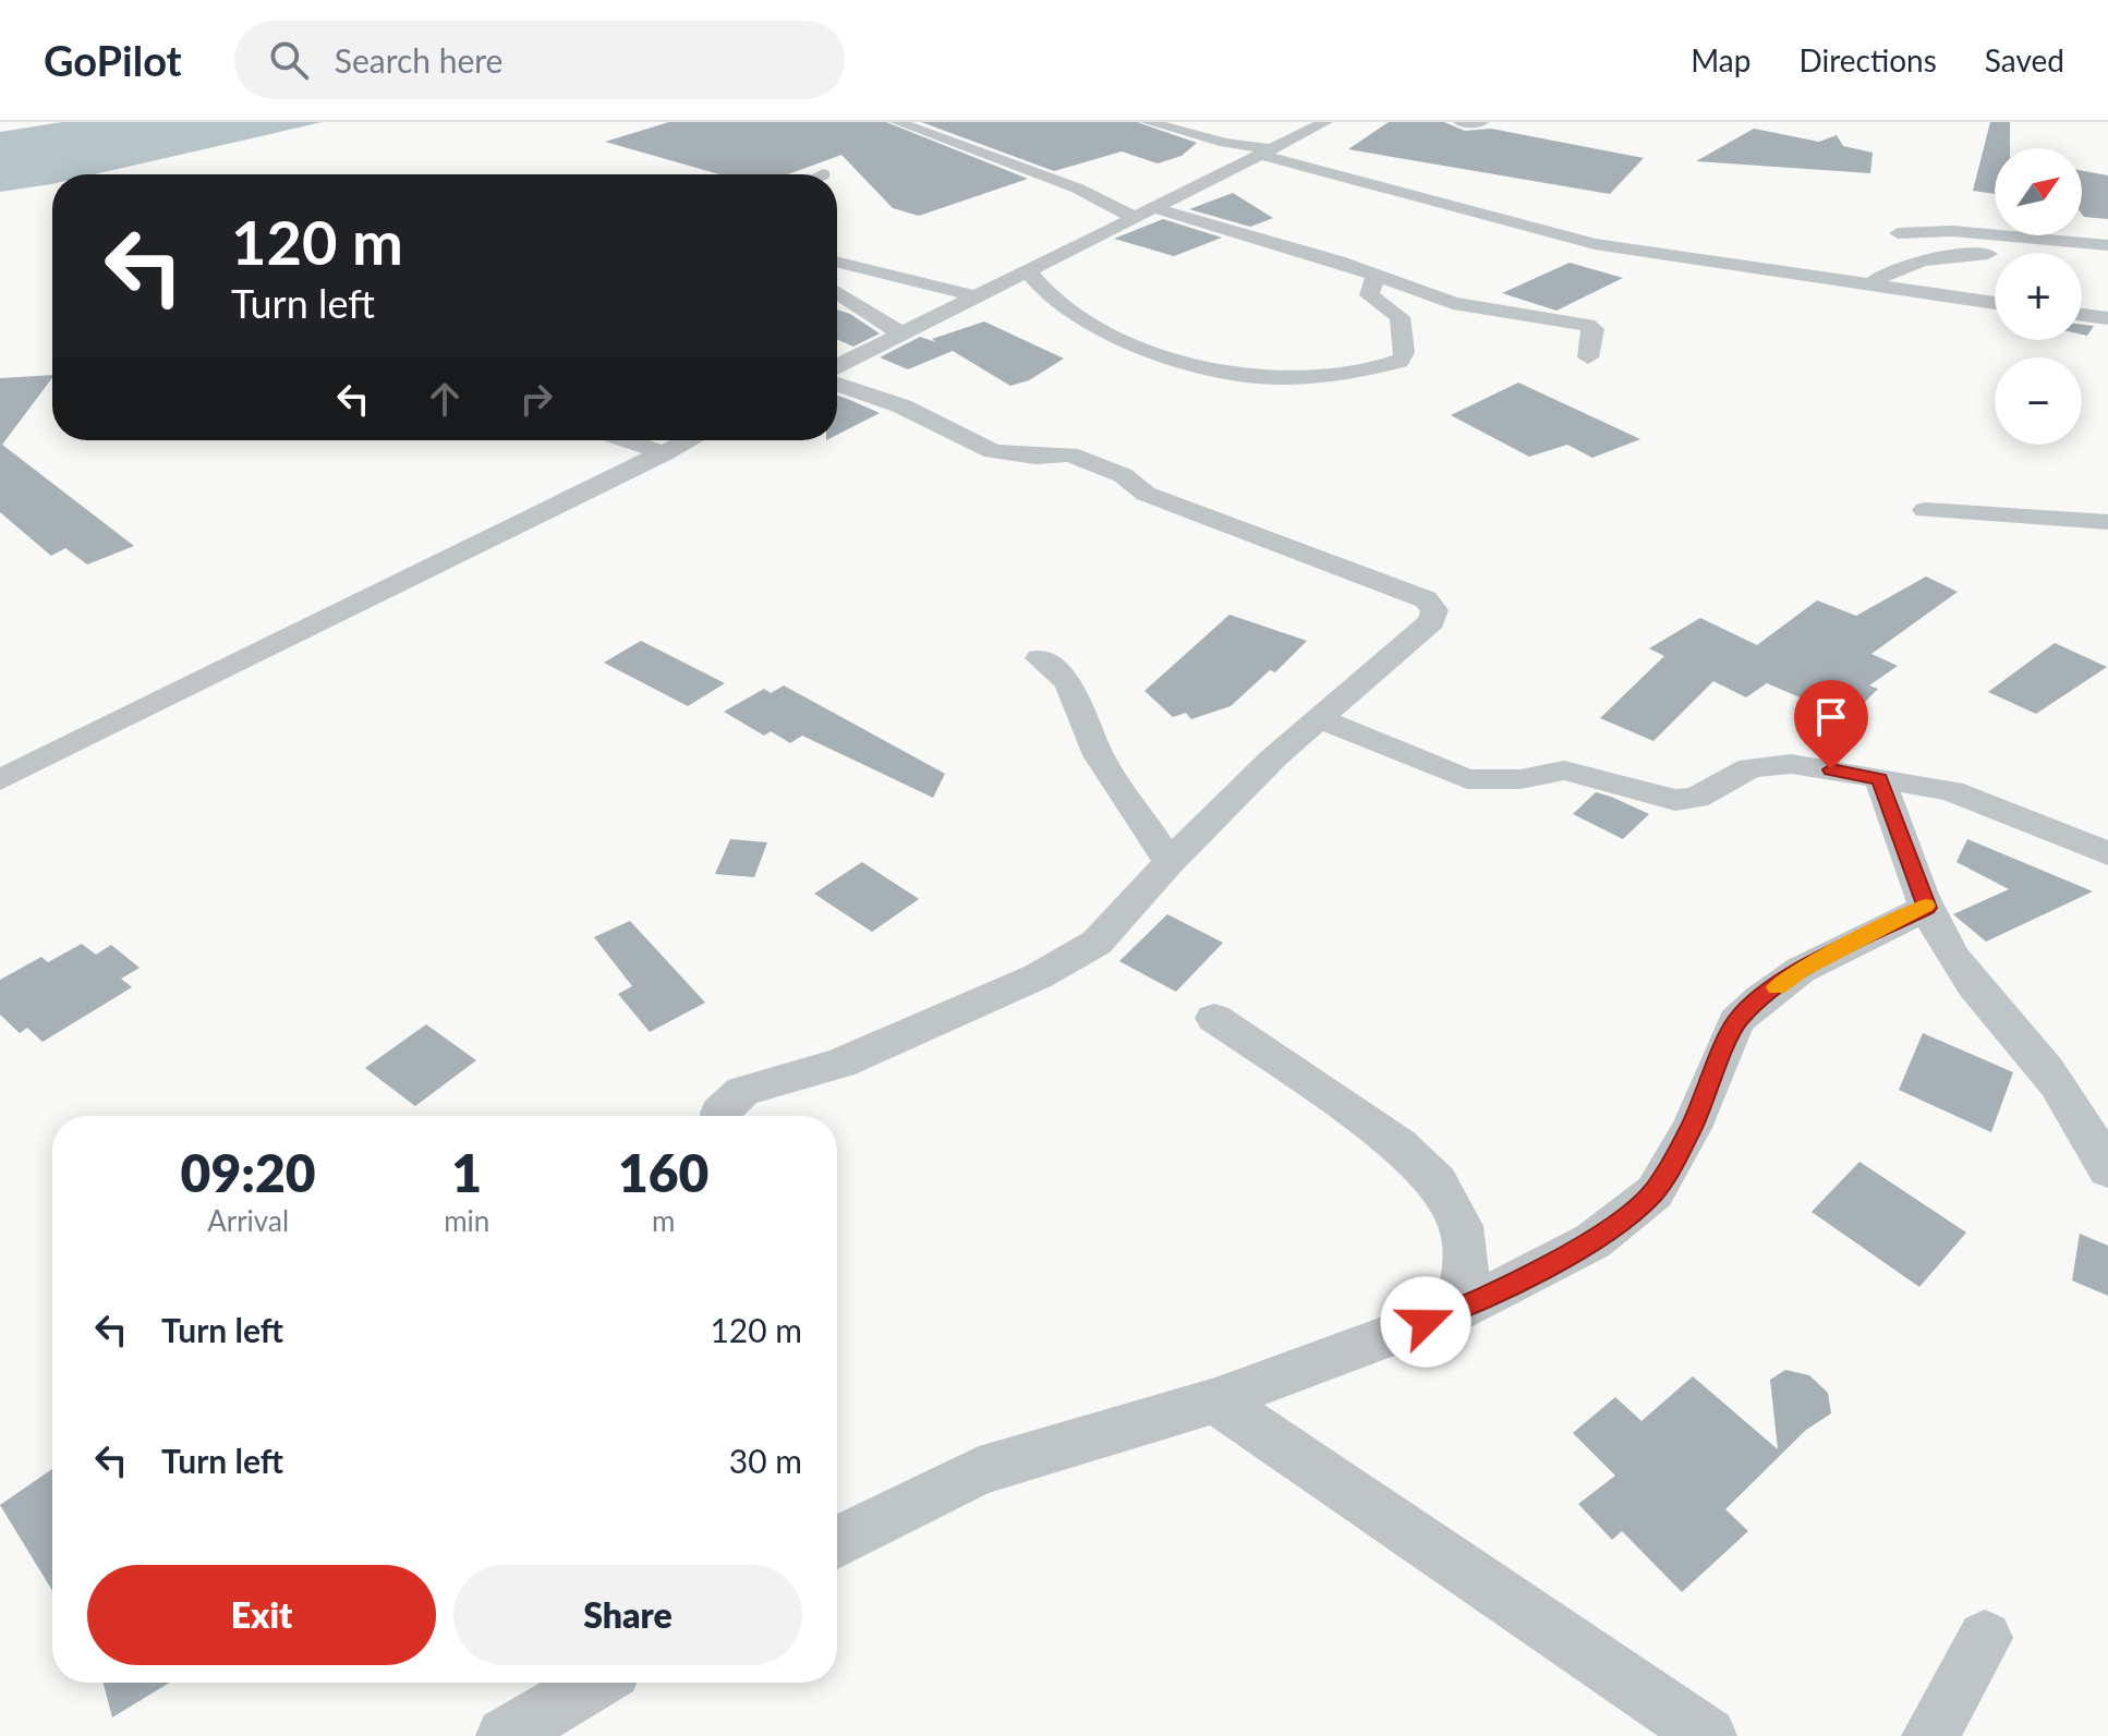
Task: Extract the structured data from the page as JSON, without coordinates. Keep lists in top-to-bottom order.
{
  "north": "top right",
  "page": {
    "header": "GoPilot",
    "search": "Search here",
    "nav": ["Map", "Directions", "Saved"],
    "map_buttons": ["+", "−"],
    "turn": ["120 m", "Turn left"],
    "eta": [
      "09:20",
      "Arrival",
      "1",
      "min",
      "160",
      "m"
    ],
    "list": [
      {
        "name": "Turn left",
        "value": "120 m"
      },
      {
        "name": "Turn left",
        "value": "30 m"
      }
    ],
    "buttons": ["Exit", "Share"]
  }
}
